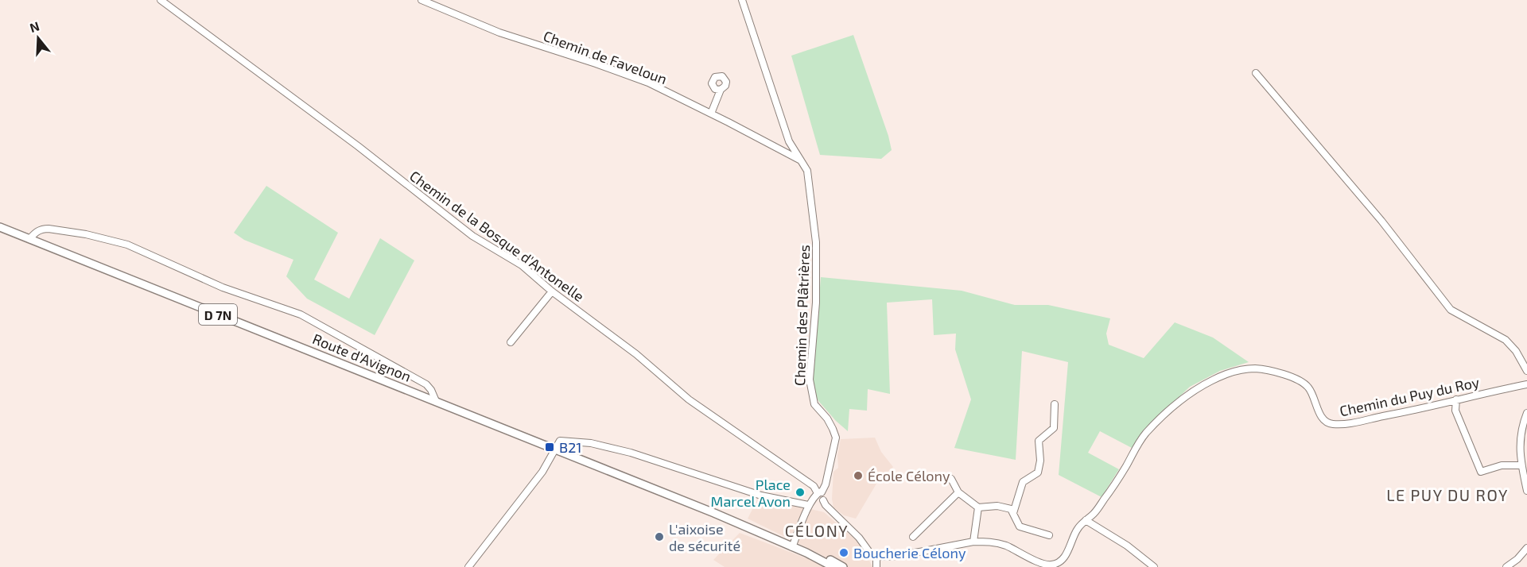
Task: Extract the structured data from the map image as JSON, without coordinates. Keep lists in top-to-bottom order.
{
  "streets": {
    "main road": ["D 7N", "Route d'Avignon"],
    "street": [
      "Chemin de Faveloun",
      "Chemin de la Bosque d'Antonelle",
      "Chemin des Plâtrières",
      "Chemin du Puy du Roy"
    ]
  },
  "crossings": [
    ["Chemin de Faveloun", "Chemin des Plâtrières"],
    ["Chemin de la Bosque d'Antonelle", "Chemin des Plâtrières"]
  ],
  "districts": ["LE PUY DU ROY", "CÉLONY"],
  "places": {
    "transit": ["B21"],
    "other": [
      "École Célony",
      "Place Marcel Avon",
      "L'aixoise de sécurité",
      "Boucherie Célony"
    ]
  },
  "north": "top"
}
